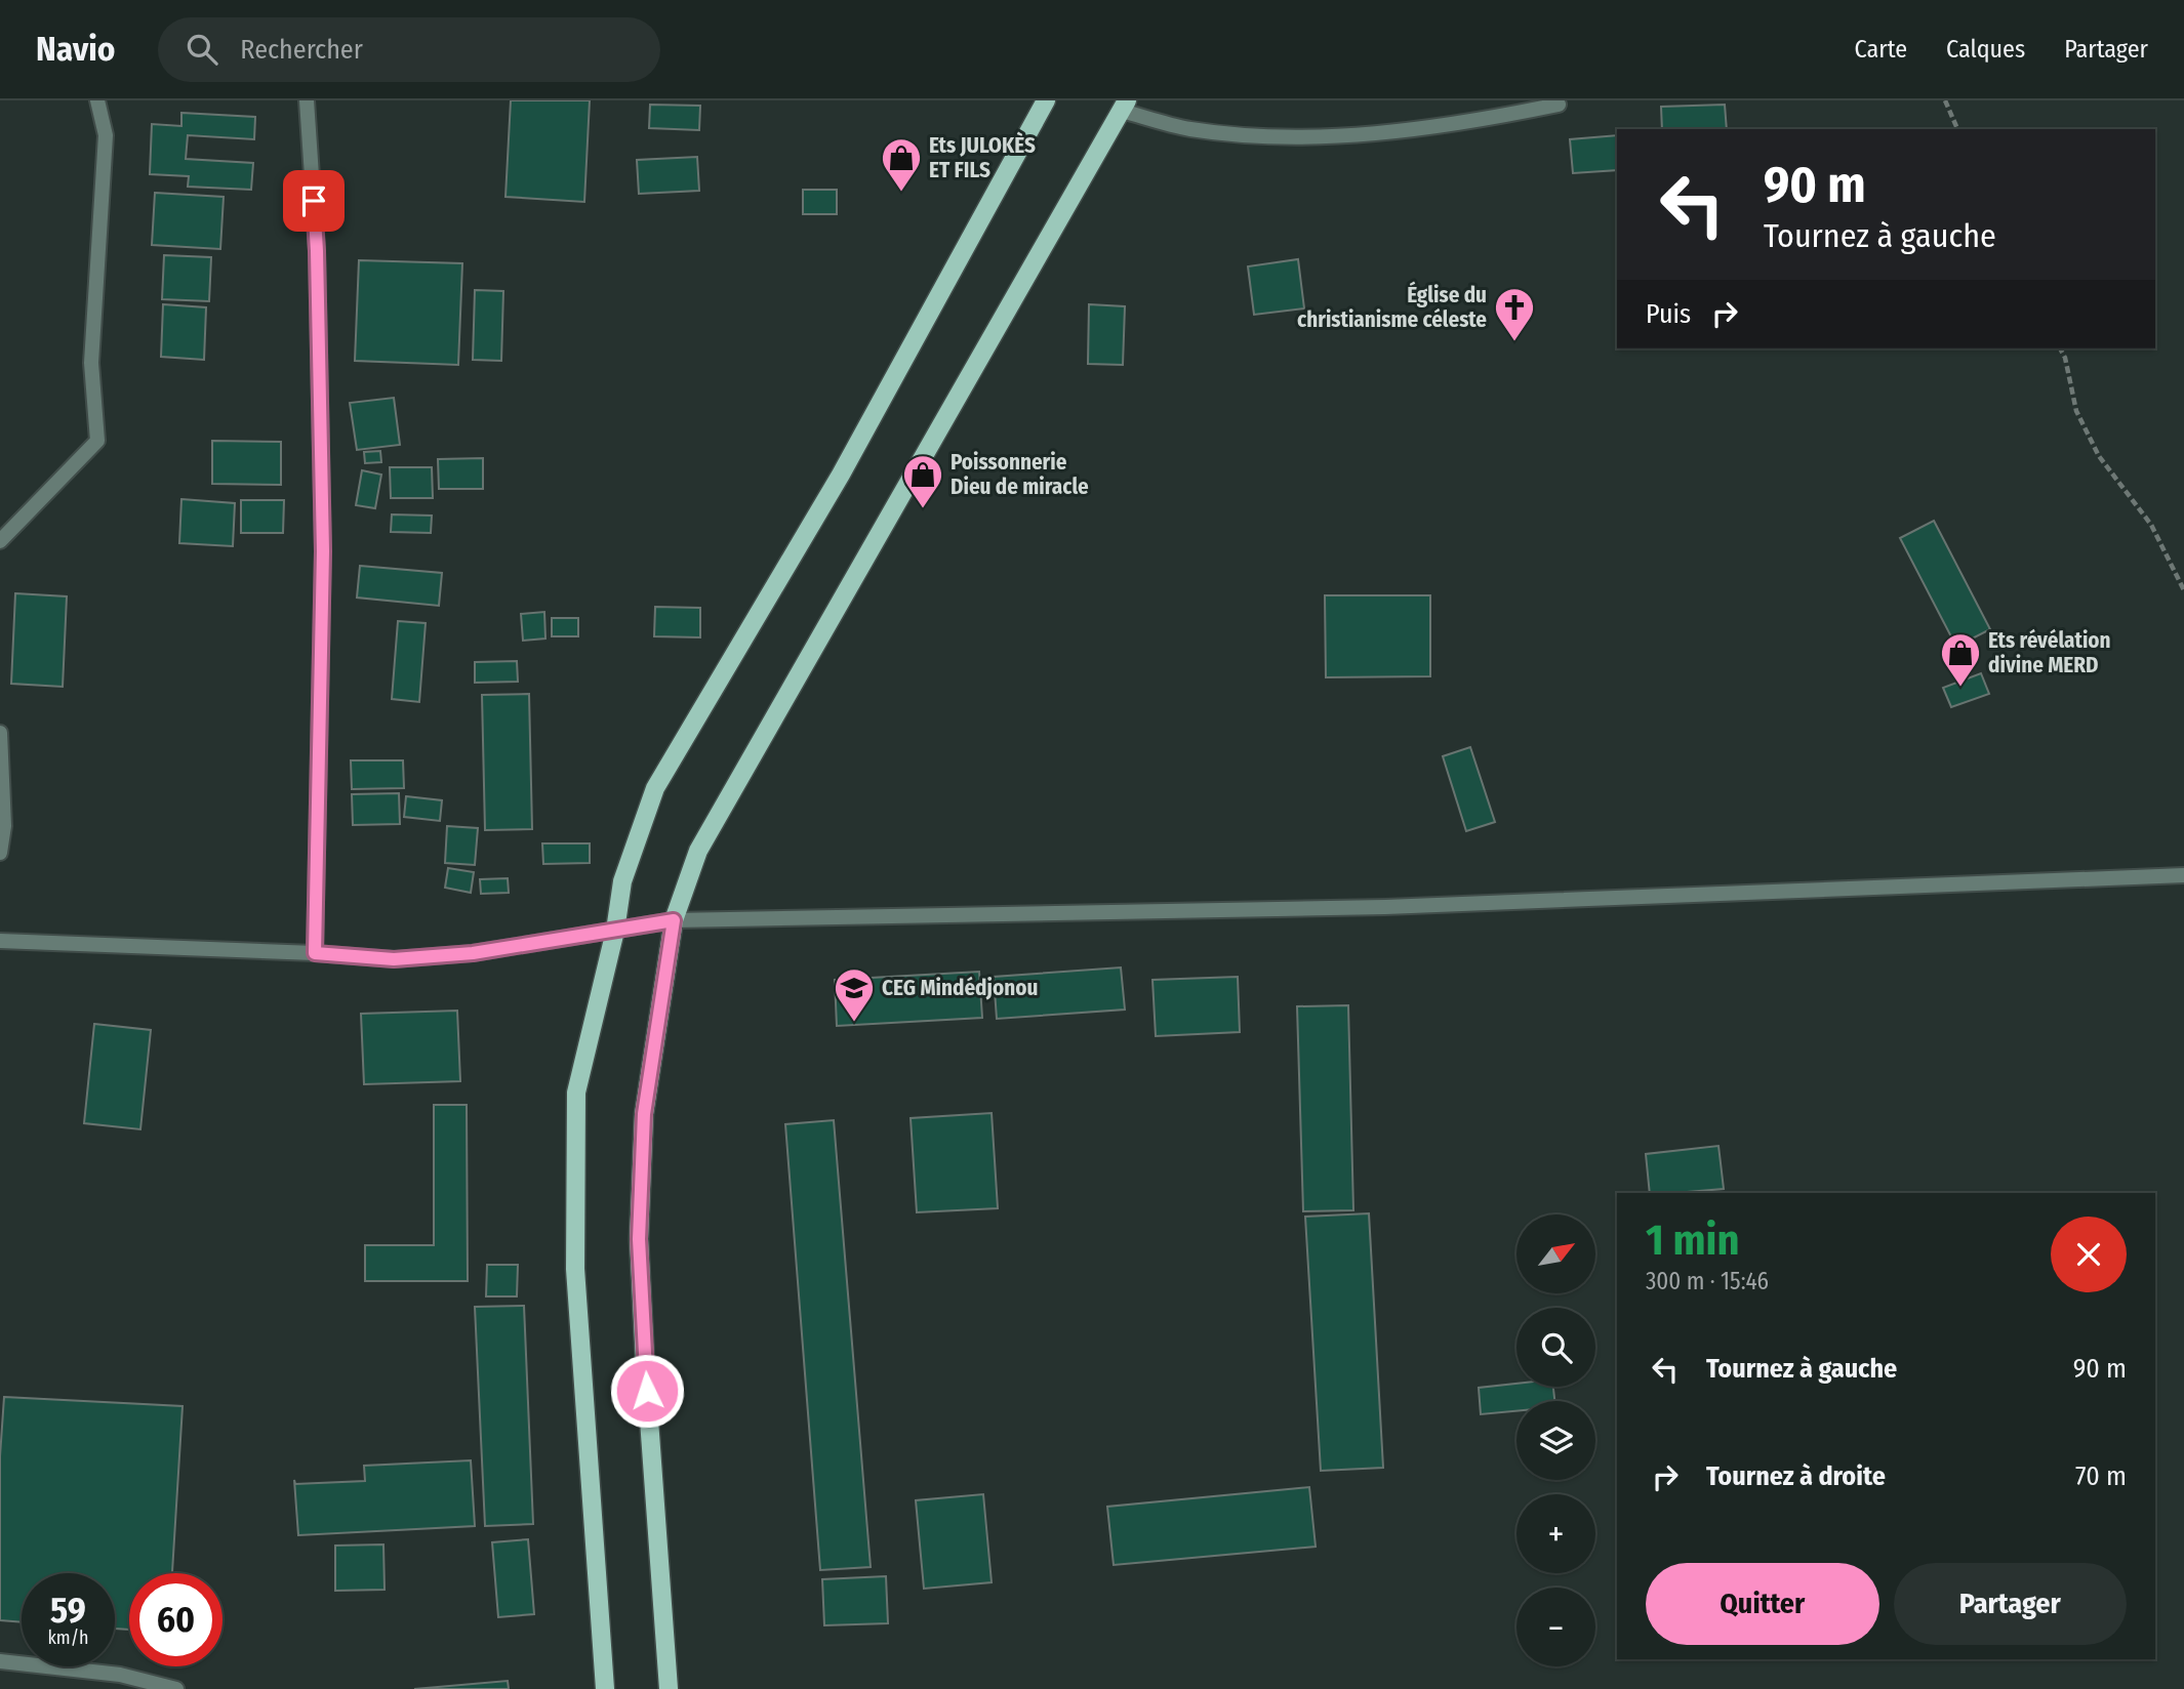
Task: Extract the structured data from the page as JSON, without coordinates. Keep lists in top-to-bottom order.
{
  "places": {
    "shop": ["Ets JULOKÈS ET FILS", "Poissonnerie Dieu de miracle", "Ets révélation divine MERD"],
    "church": ["Église du christianisme céleste"],
    "school or university": ["CEG Mindédjonou"]
  },
  "north": "top right",
  "page": {
    "header": "Navio",
    "search": "Rechercher",
    "nav": ["Carte", "Calques", "Partager"],
    "turn": ["90 m", "Tournez à gauche"],
    "then": "Puis",
    "heading": ["1 min", "300 m · 15:46"],
    "map_buttons": ["+", "−"],
    "list": [
      {
        "name": "Tournez à gauche",
        "value": "90 m"
      },
      {
        "name": "Tournez à droite",
        "value": "70 m"
      }
    ],
    "buttons": ["Quitter", "Partager"],
    "speed": "59 km/h",
    "limit": "60"
  }
}
